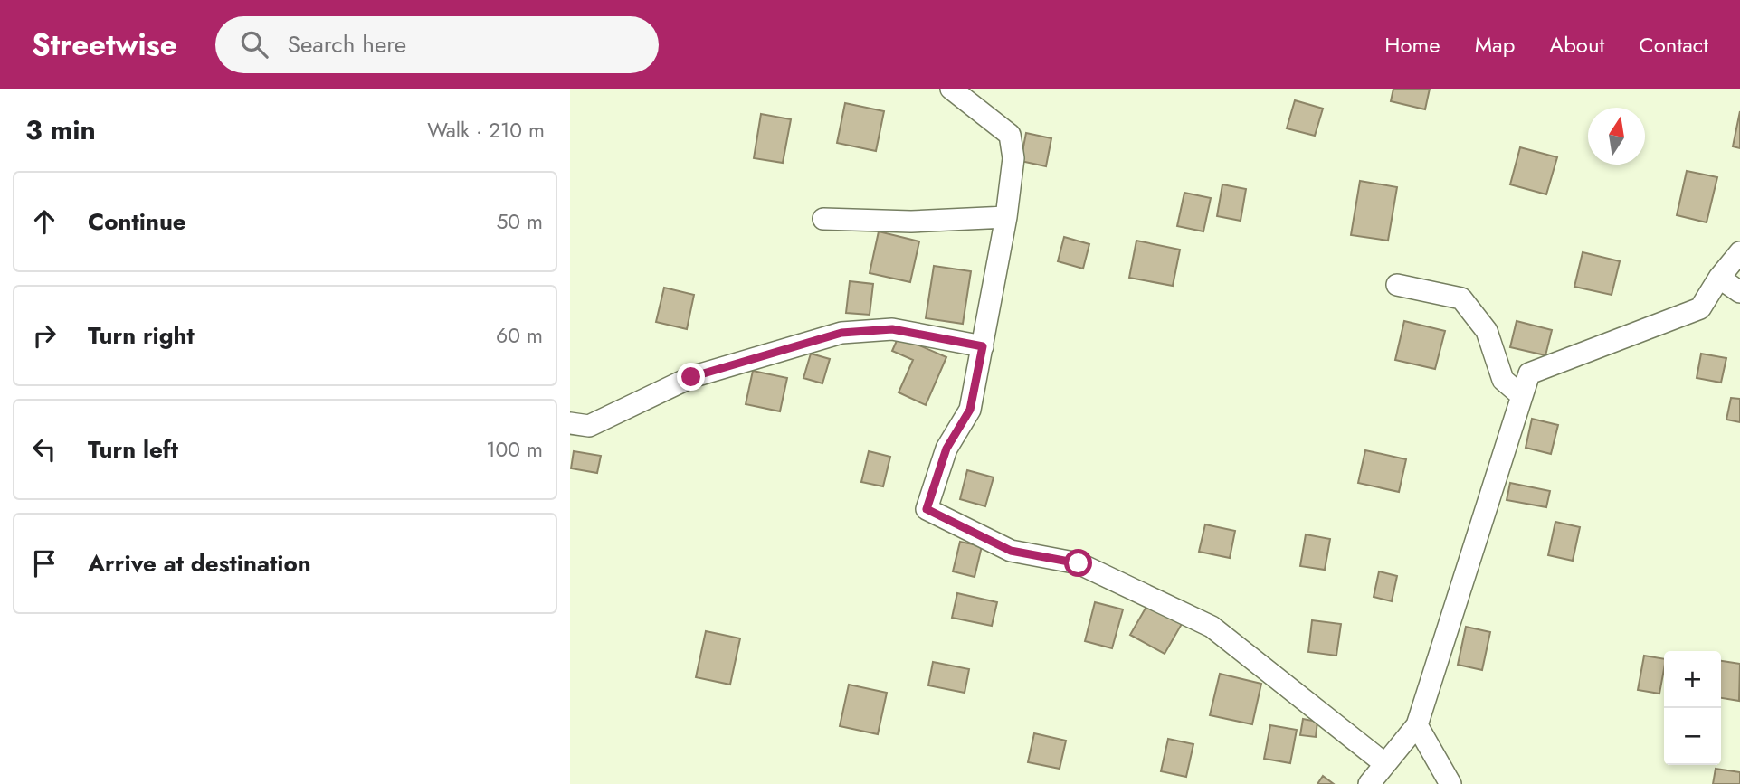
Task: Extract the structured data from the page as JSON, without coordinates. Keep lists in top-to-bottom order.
{
  "north": "top",
  "page": {
    "header": "Streetwise",
    "search": "Search here",
    "nav": [
      "Home",
      "Map",
      "About",
      "Contact"
    ],
    "heading": ["3 min", "Walk · 210 m"],
    "list": [
      ["Continue", "50 m"],
      ["Turn right", "60 m"],
      ["Turn left", "100 m"],
      "Arrive at destination"
    ],
    "map_buttons": ["+", "−"]
  }
}
